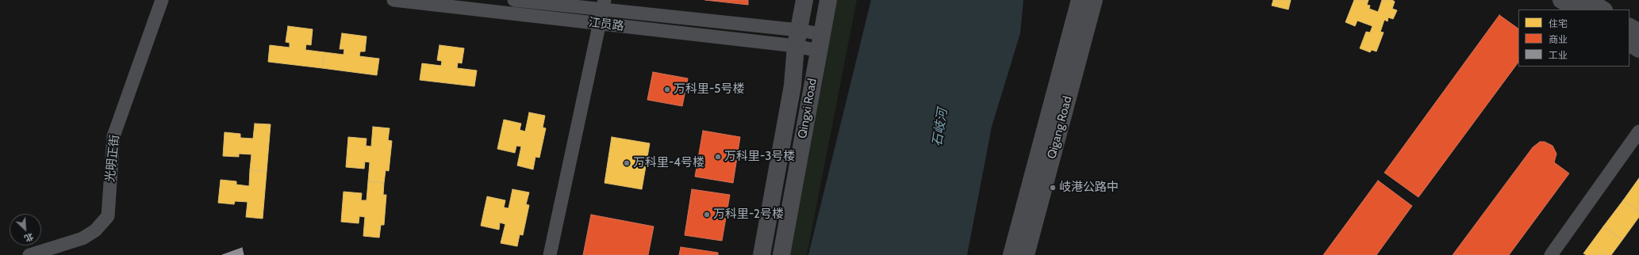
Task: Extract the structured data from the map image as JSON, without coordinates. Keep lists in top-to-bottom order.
{
  "streets": {
    "main road": ["Qingxi Road", "Qigang Road"],
    "street": ["江员路", "光明正街"]
  },
  "crossings": [
    ["江员路", "Qingxi Road"]
  ],
  "water": ["石岐河"],
  "places": [
    "万科里-5号楼",
    "万科里-3号楼",
    "万科里-4号楼",
    "岐港公路中",
    "万科里-2号楼"
  ],
  "legend": ["住宅", "商业", "工业"],
  "north": "bottom right"
}
